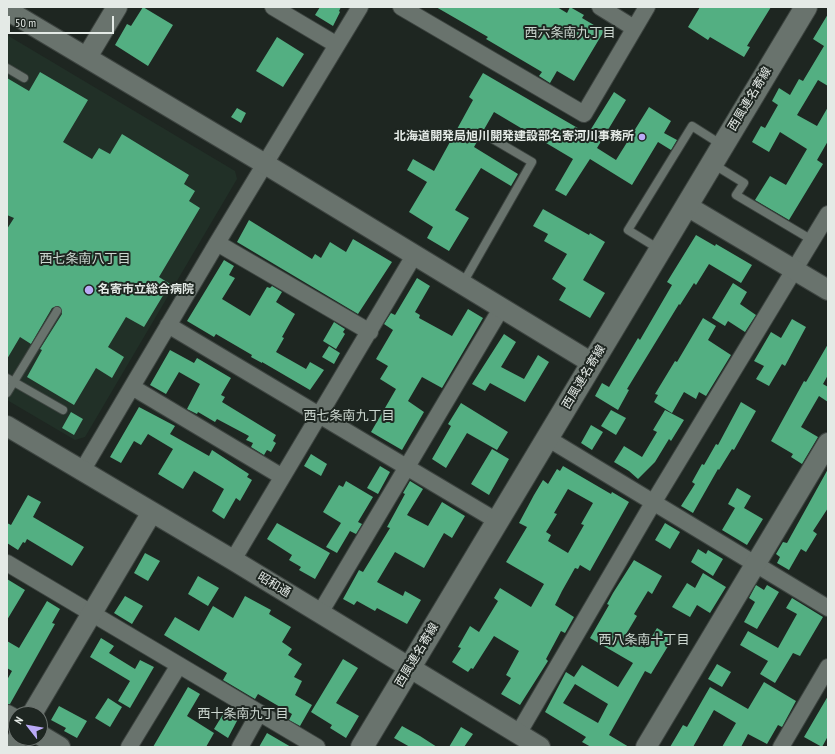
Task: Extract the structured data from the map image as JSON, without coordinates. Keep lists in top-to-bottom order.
{
  "streets": {
    "main road": ["西風連名寄線"],
    "street": ["昭和通"]
  },
  "crossings": [
    ["西風連名寄線", "昭和通"]
  ],
  "districts": [
    "西六条南九丁目",
    "西七条南八丁目",
    "西七条南九丁目",
    "西八条南十丁目",
    "西十条南九丁目"
  ],
  "places": ["北海道開発局旭川開発建設部名寄河川事務所", "名寄市立総合病院"],
  "scale_bar": "50 m",
  "north": "top left"
}
